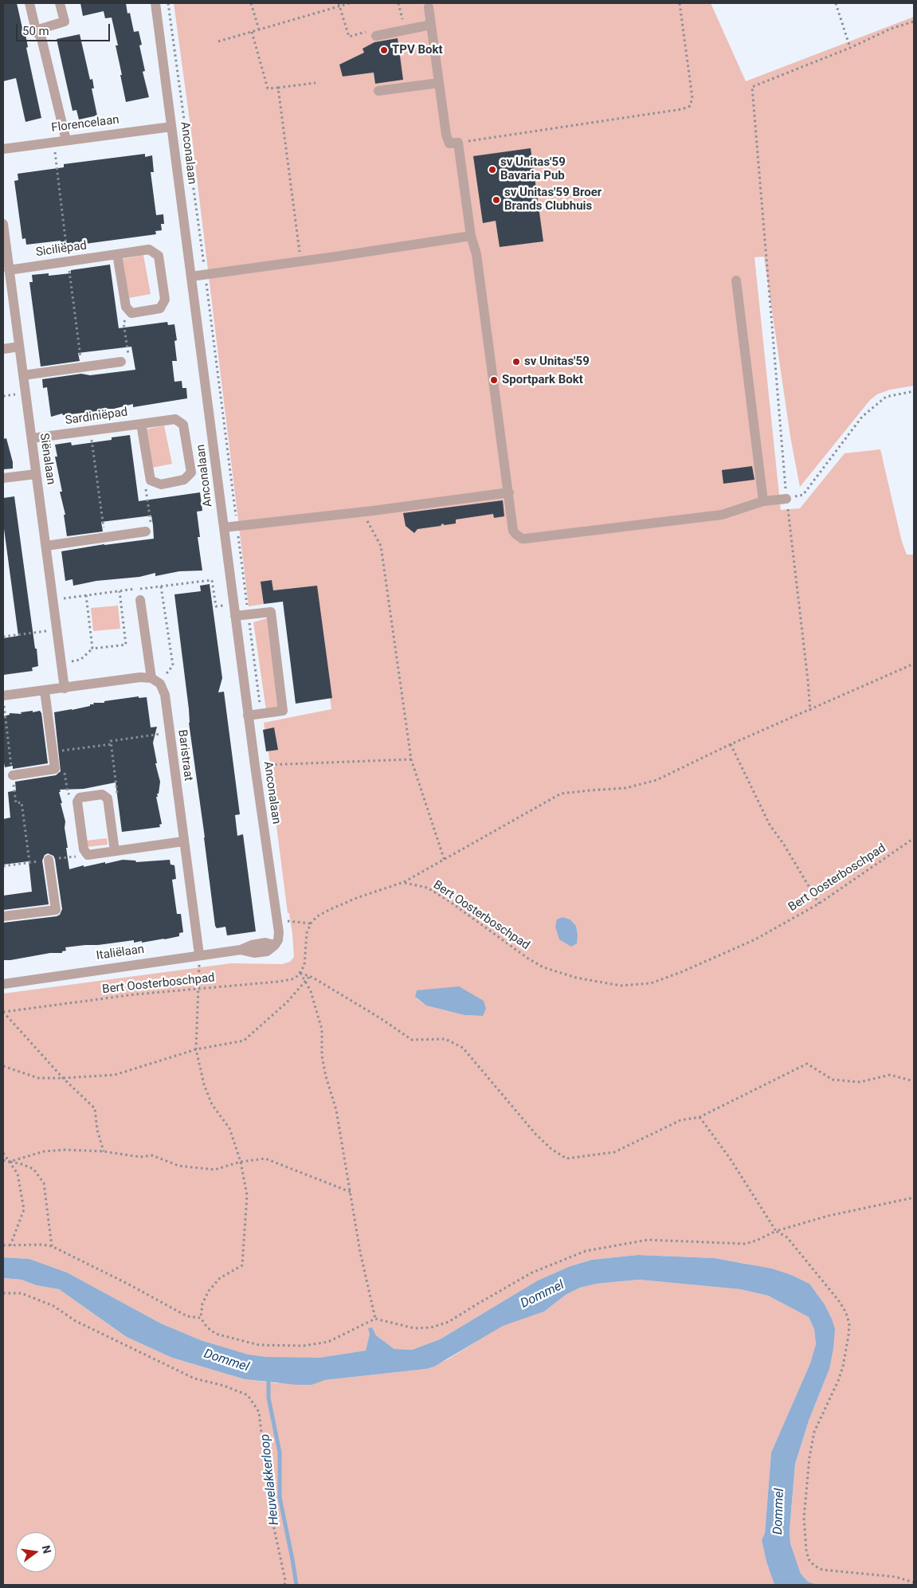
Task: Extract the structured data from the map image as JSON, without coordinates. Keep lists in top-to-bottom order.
{
  "streets": {
    "street": [
      "Florencelaan",
      "Anconalaan",
      "Siciliëpad",
      "Sardiniëpad",
      "Siënalaan",
      "Baristraat",
      "Italiëlaan"
    ],
    "path": ["Bert Oosterboschpad"]
  },
  "crossings": [
    ["Florencelaan", "Anconalaan"],
    ["Anconalaan", "Italiëlaan"],
    ["Siciliëpad", "Siënalaan"],
    ["Sardiniëpad", "Siënalaan"],
    ["Baristraat", "Italiëlaan"]
  ],
  "water": ["Dommel", "Heuvelakkerloop"],
  "places": [
    "TPV Bokt",
    "sv Unitas'59 Bavaria Pub",
    "sv Unitas'59 Broer Brands Clubhuis",
    "sv Unitas'59",
    "Sportpark Bokt"
  ],
  "scale_bar": "50 m",
  "north": "right"
}
